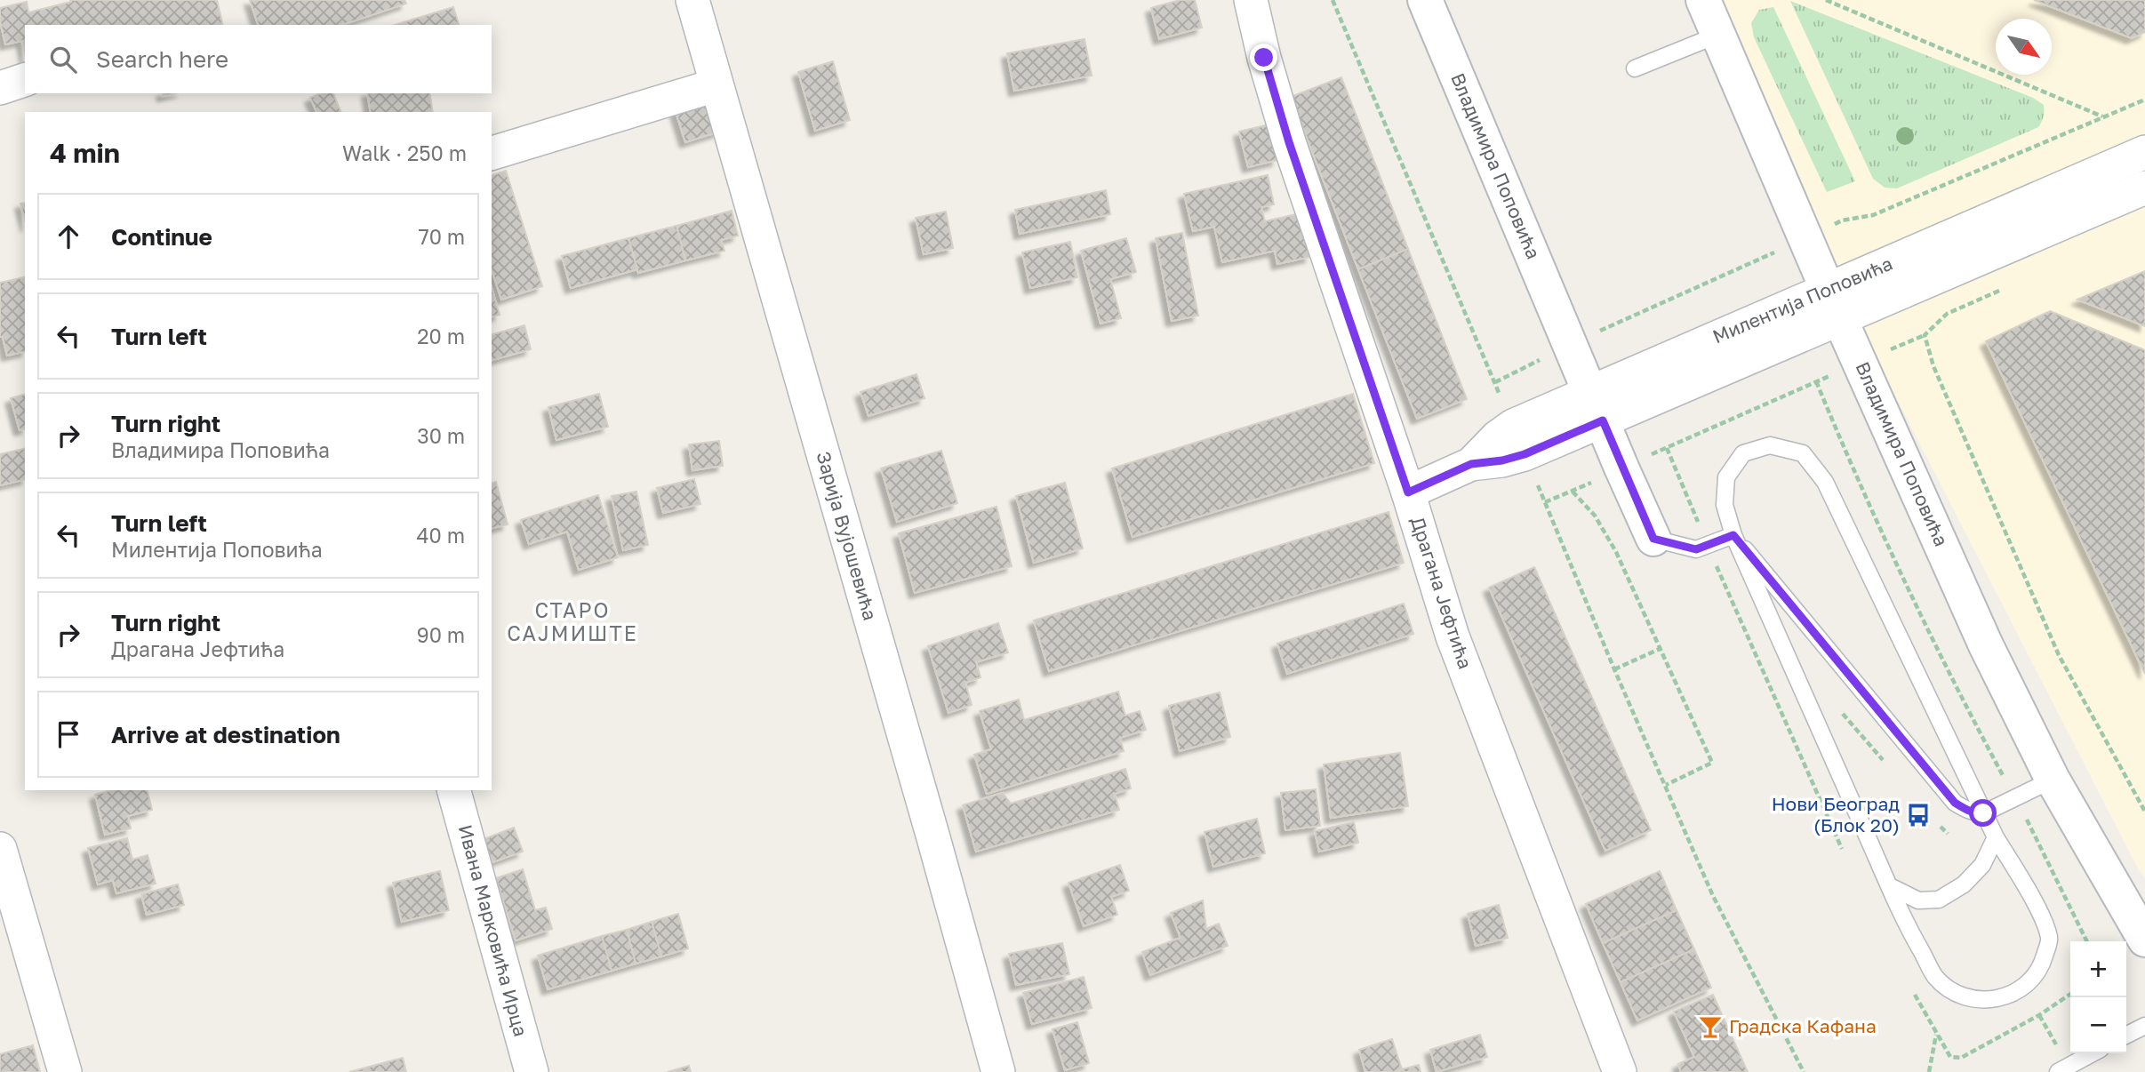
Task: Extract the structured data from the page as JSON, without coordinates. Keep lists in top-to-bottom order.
{
  "streets": {
    "main road": ["Владимира Поповића"],
    "street": [
      "Милентија Поповића",
      "Зарија Вујошевића",
      "Драгана Јефтића",
      "Ивана Марковића Ирца"
    ]
  },
  "crossings": [
    ["Владимира Поповића", "Милентија Поповића"],
    ["Милентија Поповића", "Драгана Јефтића"]
  ],
  "districts": ["СТАРО САЈМИШТЕ"],
  "places": {
    "bus stop": ["Нови Београд (Блок 20)"],
    "bar": ["Градска Кафана"]
  },
  "north": "bottom right",
  "page": {
    "search": "Search here",
    "heading": ["4 min", "Walk · 250 m"],
    "list": [
      ["Continue", "70 m"],
      ["Turn left", "20 m"],
      ["Turn right", "Владимира Поповића", "30 m"],
      ["Turn left", "Милентија Поповића", "40 m"],
      ["Turn right", "Драгана Јефтића", "90 m"],
      "Arrive at destination"
    ],
    "map_buttons": ["+", "−"]
  }
}
